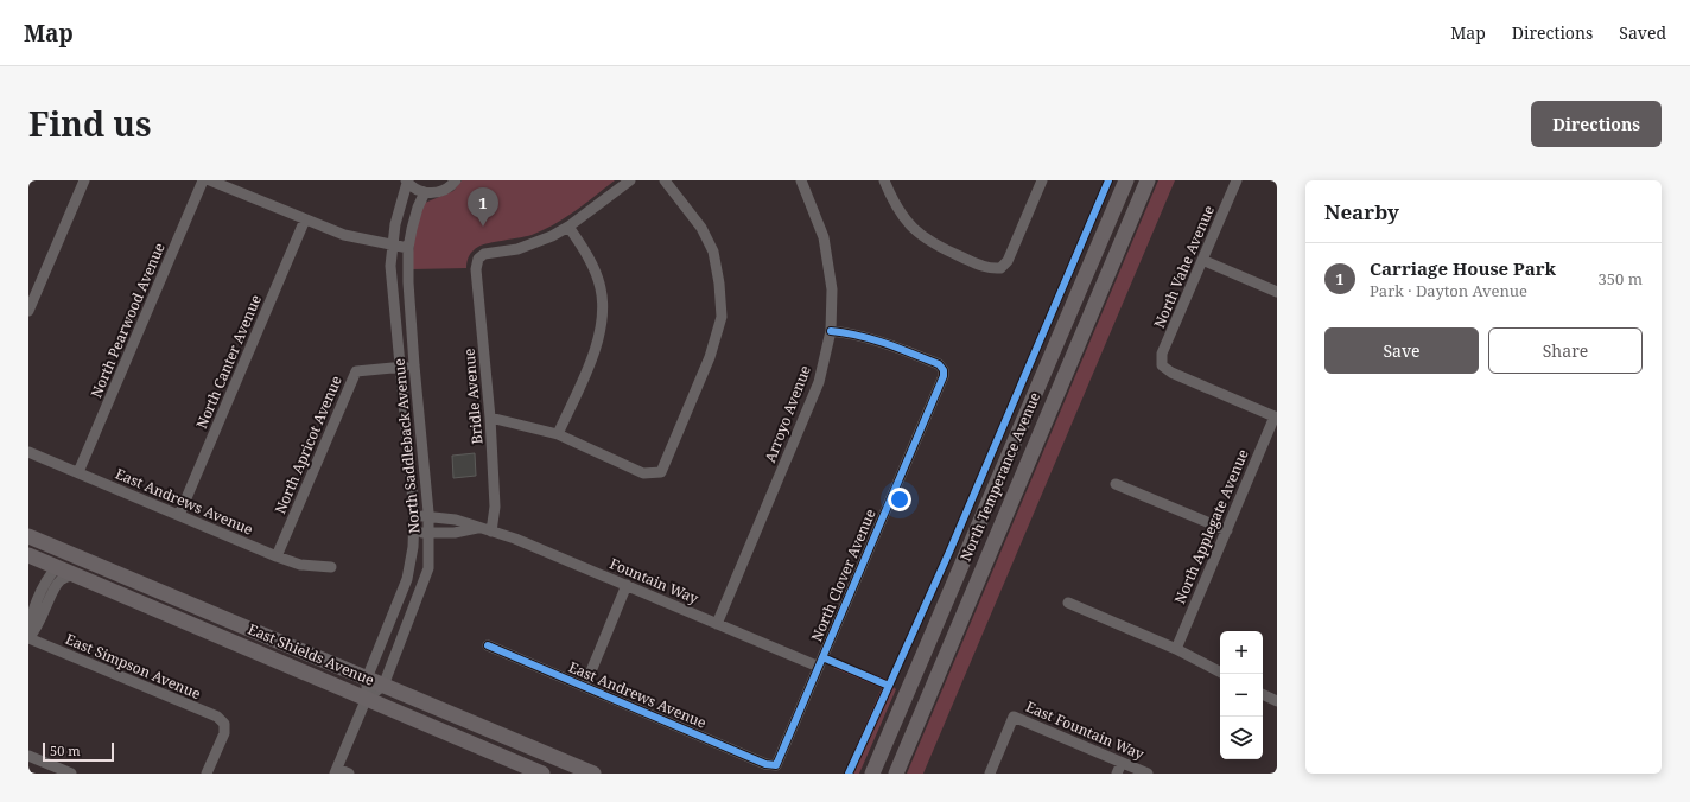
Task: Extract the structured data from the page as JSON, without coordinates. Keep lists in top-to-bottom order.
{
  "streets": {
    "main road": ["North Temperance Avenue", "East Shields Avenue"],
    "street": [
      "North Vahe Avenue",
      "North Pearwood Avenue",
      "North Canter Avenue",
      "Bridle Avenue",
      "Arroyo Avenue",
      "North Apricot Avenue",
      "North Saddleback Avenue",
      "East Andrews Avenue",
      "North Applegate Avenue",
      "North Clover Avenue",
      "Fountain Way",
      "East Simpson Avenue",
      "East Fountain Way"
    ]
  },
  "crossings": [
    ["North Vahe Avenue", "North Applegate Avenue"],
    ["North Pearwood Avenue", "East Andrews Avenue"],
    ["North Canter Avenue", "East Andrews Avenue"],
    ["Bridle Avenue", "Fountain Way"],
    ["Arroyo Avenue", "North Clover Avenue"],
    ["Arroyo Avenue", "Fountain Way"],
    ["North Apricot Avenue", "North Saddleback Avenue"],
    ["North Apricot Avenue", "East Andrews Avenue"],
    ["North Saddleback Avenue", "Fountain Way"],
    ["North Saddleback Avenue", "East Shields Avenue"],
    ["East Andrews Avenue", "North Clover Avenue"],
    ["North Clover Avenue", "Fountain Way"]
  ],
  "scale_bar": "50 m",
  "page": {
    "header": "Map",
    "nav": ["Map", "Directions", "Saved"],
    "title": "Find us",
    "buttons": [
      "Directions",
      ["Save", "Share"]
    ],
    "heading": "Nearby",
    "pins": "1",
    "list": [
      {
        "mark": "1",
        "name": "Carriage House Park",
        "note": "Park · Dayton Avenue",
        "value": "350 m"
      }
    ],
    "map_buttons": ["+", "−"],
    "scale": "50 m"
  }
}
